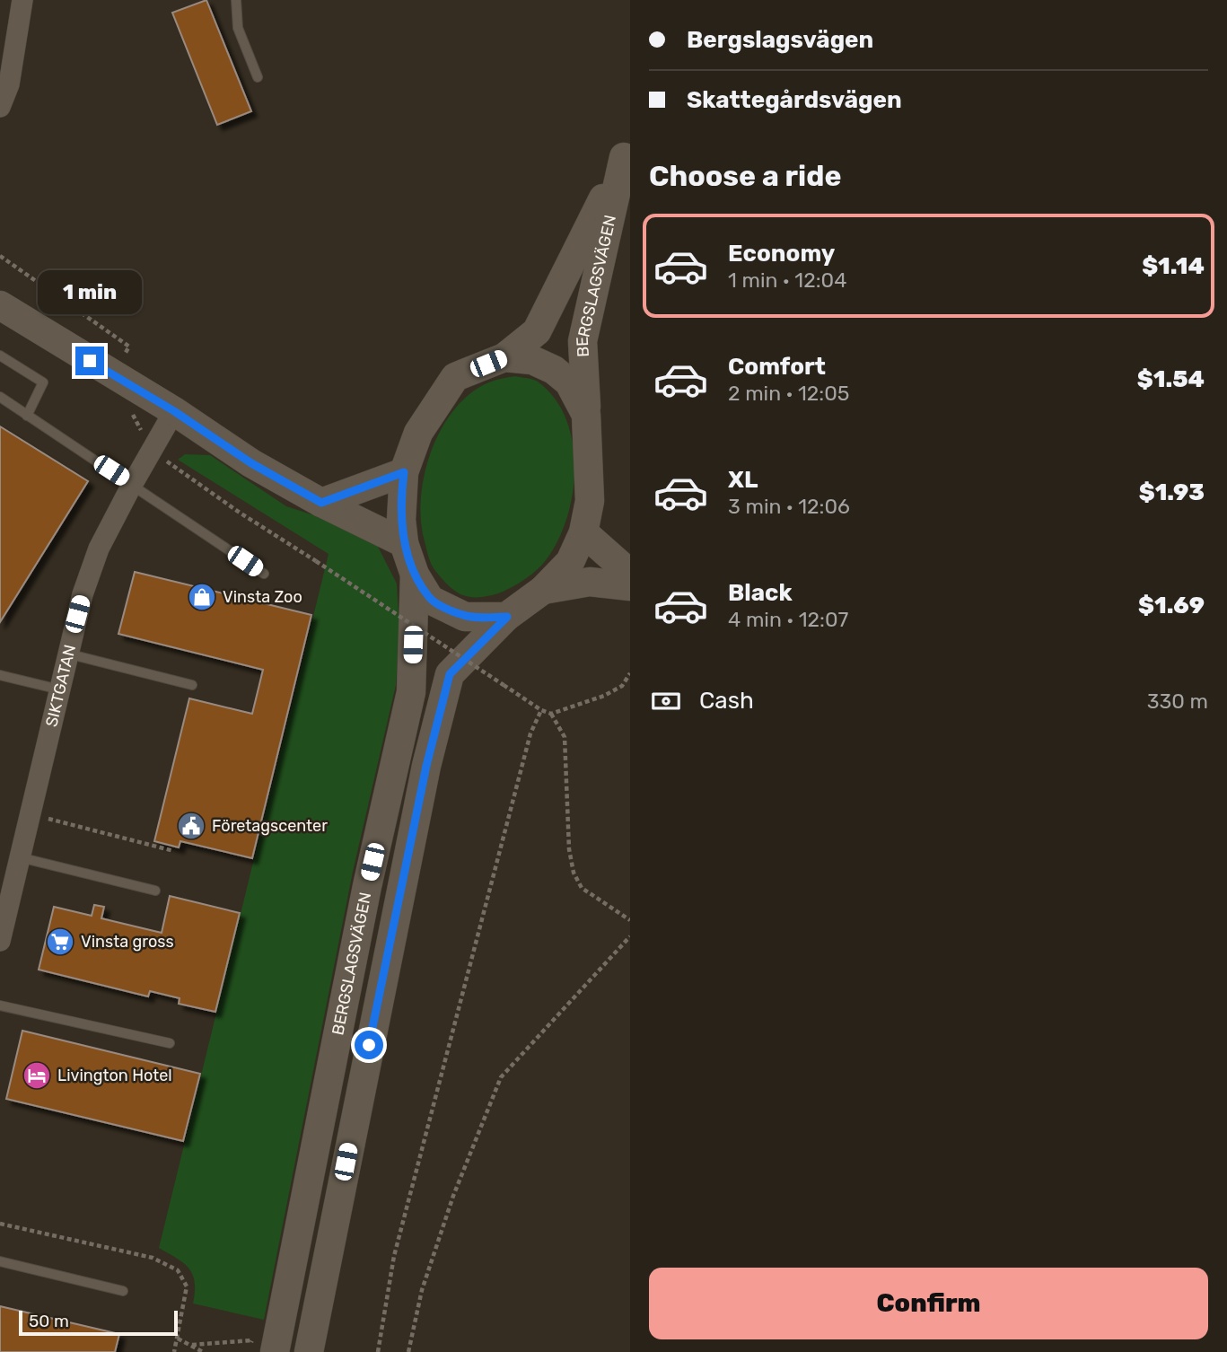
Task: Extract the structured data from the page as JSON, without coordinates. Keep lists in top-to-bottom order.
{
  "streets": {
    "main road": ["BERGSLAGSVÄGEN"],
    "street": ["SIKTGATAN"]
  },
  "places": {
    "shop": ["Vinsta Zoo"],
    "public building": ["Företagscenter"],
    "supermarket": ["Vinsta gross"],
    "hotel": ["Livington Hotel"]
  },
  "scale_bar": "50 m",
  "page": {
    "banner": ["Bergslagsvägen", "Skattegårdsvägen"],
    "heading": "Choose a ride",
    "list": [
      {
        "name": "Economy",
        "note": "1 min · 12:04",
        "value": "$1.14"
      },
      {
        "name": "Comfort",
        "note": "2 min · 12:05",
        "value": "$1.54"
      },
      {
        "name": "XL",
        "note": "3 min · 12:06",
        "value": "$1.93"
      },
      {
        "name": "Black",
        "note": "4 min · 12:07",
        "value": "$1.69"
      }
    ],
    "bubble": "1 min",
    "pay": ["Cash", "330 m"],
    "buttons": "Confirm",
    "scale": "50 m"
  }
}
